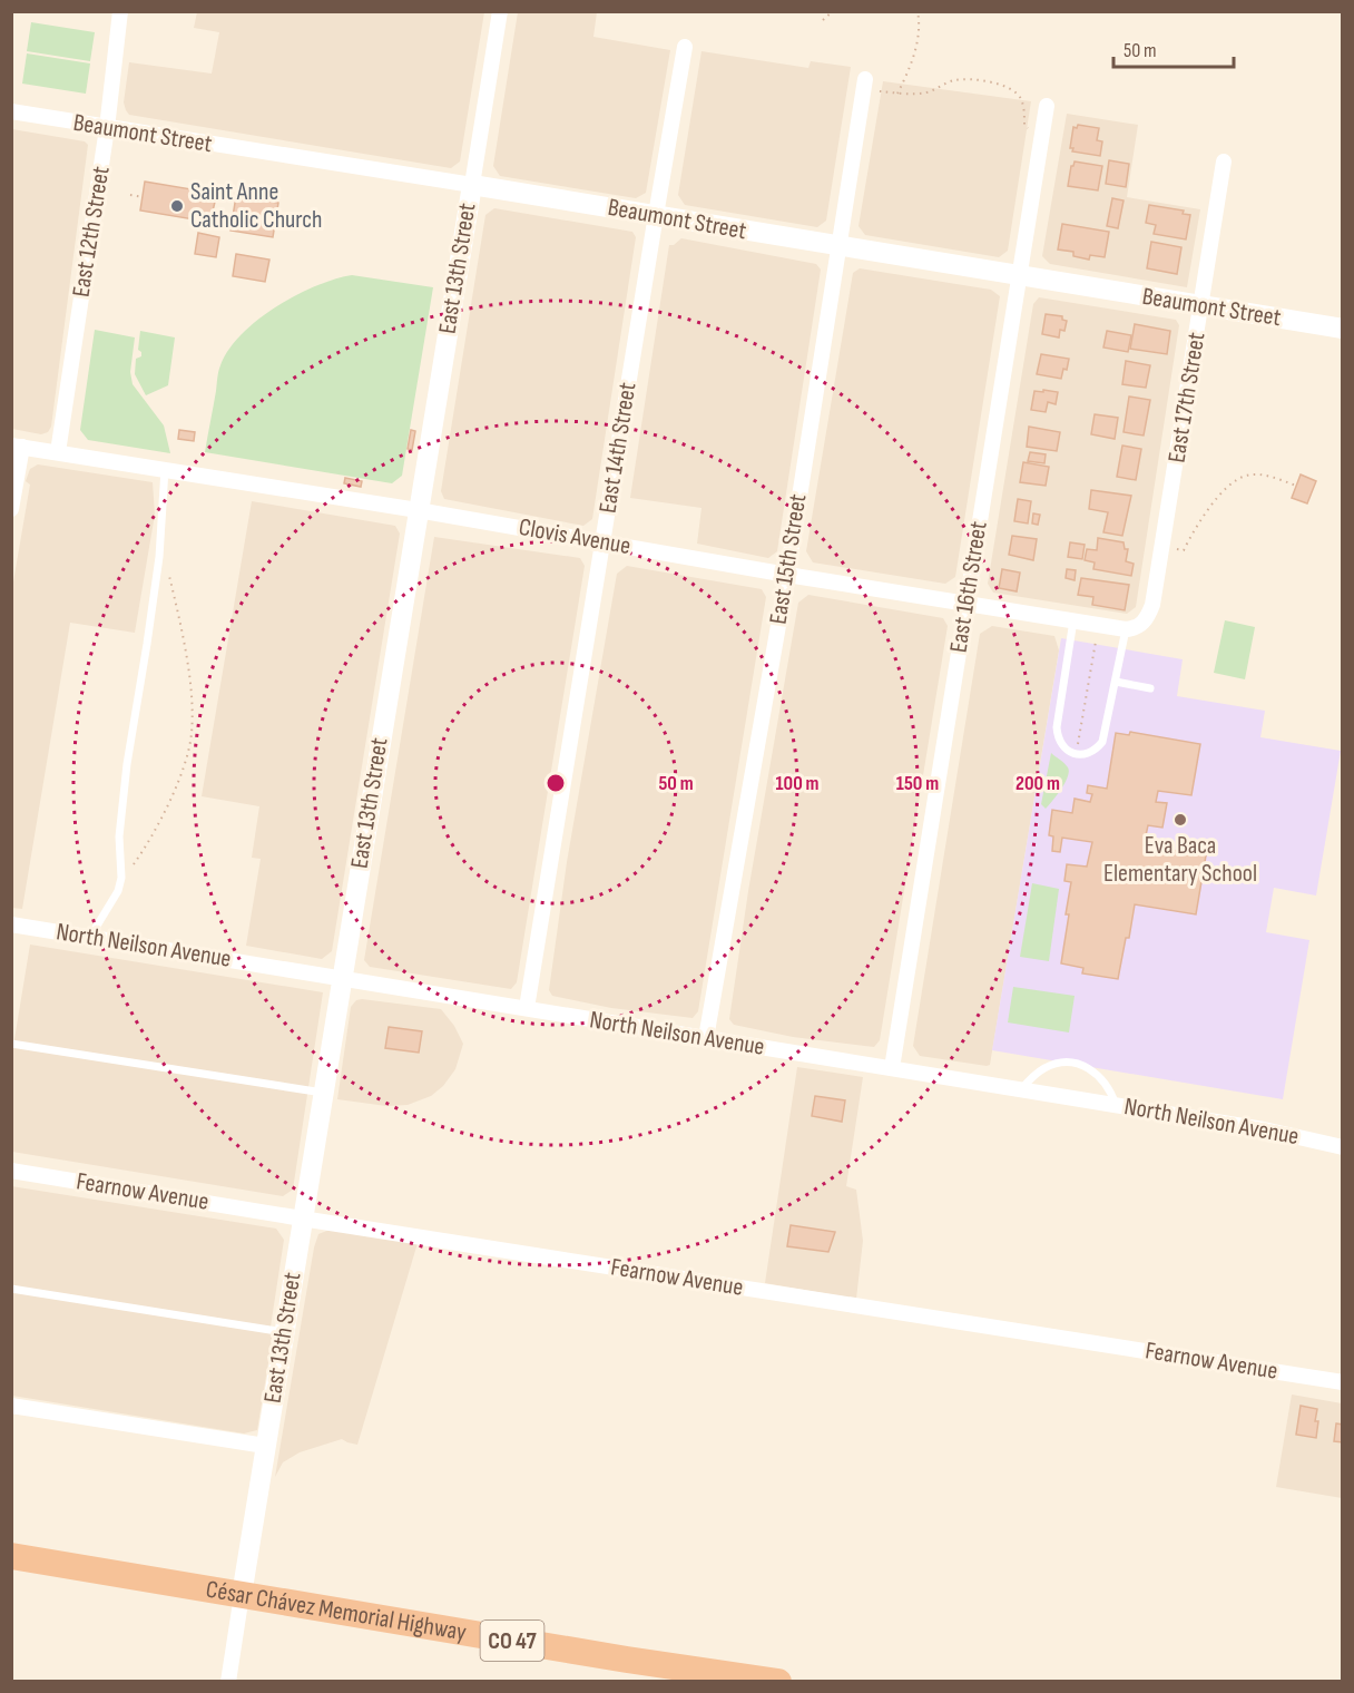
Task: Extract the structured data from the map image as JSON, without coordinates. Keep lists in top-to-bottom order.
{
  "streets": {
    "highway": ["César Chávez Memorial Highway", "CO 47"],
    "street": [
      "Beaumont Street",
      "East 12th Street",
      "East 13th Street",
      "East 17th Street",
      "East 14th Street",
      "Clovis Avenue",
      "East 15th Street",
      "East 16th Street",
      "North Neilson Avenue",
      "Fearnow Avenue"
    ]
  },
  "crossings": [
    ["Beaumont Street", "East 12th Street"],
    ["Beaumont Street", "East 13th Street"],
    ["Beaumont Street", "East 17th Street"],
    ["Beaumont Street", "East 14th Street"],
    ["Beaumont Street", "East 15th Street"],
    ["Beaumont Street", "East 16th Street"],
    ["East 12th Street", "Clovis Avenue"],
    ["East 13th Street", "Clovis Avenue"],
    ["East 13th Street", "North Neilson Avenue"],
    ["East 13th Street", "Fearnow Avenue"],
    ["East 13th Street", "César Chávez Memorial Highway"],
    ["East 17th Street", "Clovis Avenue"],
    ["East 14th Street", "Clovis Avenue"],
    ["East 14th Street", "North Neilson Avenue"],
    ["Clovis Avenue", "East 15th Street"],
    ["Clovis Avenue", "East 16th Street"],
    ["East 15th Street", "North Neilson Avenue"],
    ["East 16th Street", "North Neilson Avenue"]
  ],
  "places": ["Saint Anne Catholic Church", "Eva Baca Elementary School"],
  "scale_bar": "50 m",
  "rings": [
    "50 m",
    "100 m",
    "150 m",
    "200 m"
  ]
}
